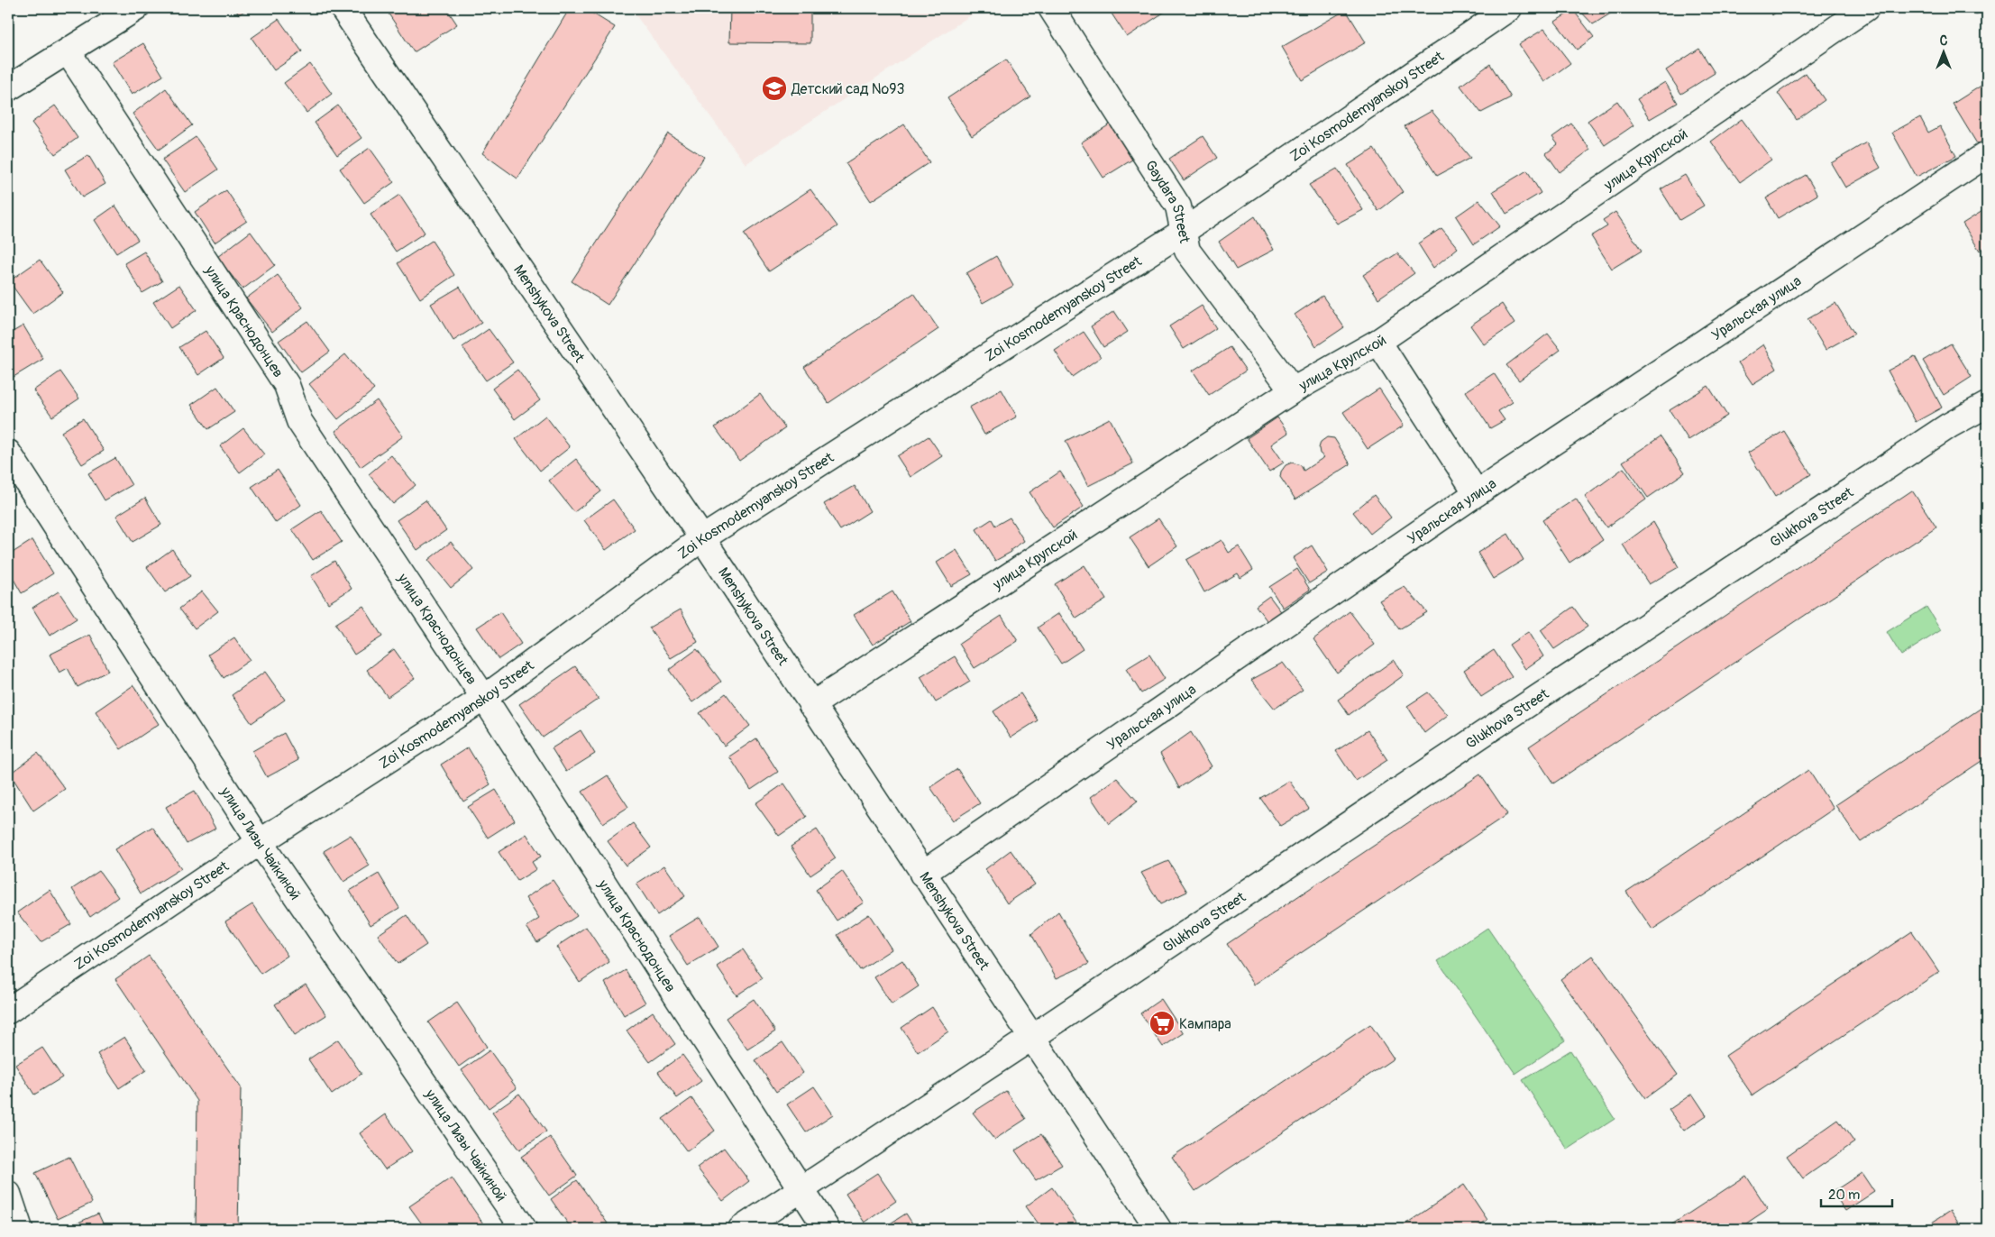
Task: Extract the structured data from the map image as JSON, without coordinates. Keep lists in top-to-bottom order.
{
  "streets": {
    "street": [
      "Zoi Kosmodemyanskoy Street",
      "улица Крупской",
      "Gaydara Street",
      "Уральская улица",
      "Menshykova Street",
      "улица Краснодонцев",
      "Glukhova Street",
      "улица Лизы Чайкиной"
    ]
  },
  "crossings": [
    ["Zoi Kosmodemyanskoy Street", "Gaydara Street"],
    ["Zoi Kosmodemyanskoy Street", "Menshykova Street"],
    ["Zoi Kosmodemyanskoy Street", "улица Краснодонцев"],
    ["Zoi Kosmodemyanskoy Street", "улица Лизы Чайкиной"],
    ["улица Крупской", "Gaydara Street"],
    ["улица Крупской", "Menshykova Street"],
    ["Уральская улица", "Menshykova Street"],
    ["Menshykova Street", "Glukhova Street"],
    ["улица Краснодонцев", "Glukhova Street"]
  ],
  "places": {
    "school or university": ["Детский сад №93"],
    "supermarket": ["Кампара"]
  },
  "scale_bar": "20 m",
  "north": "top"
}
